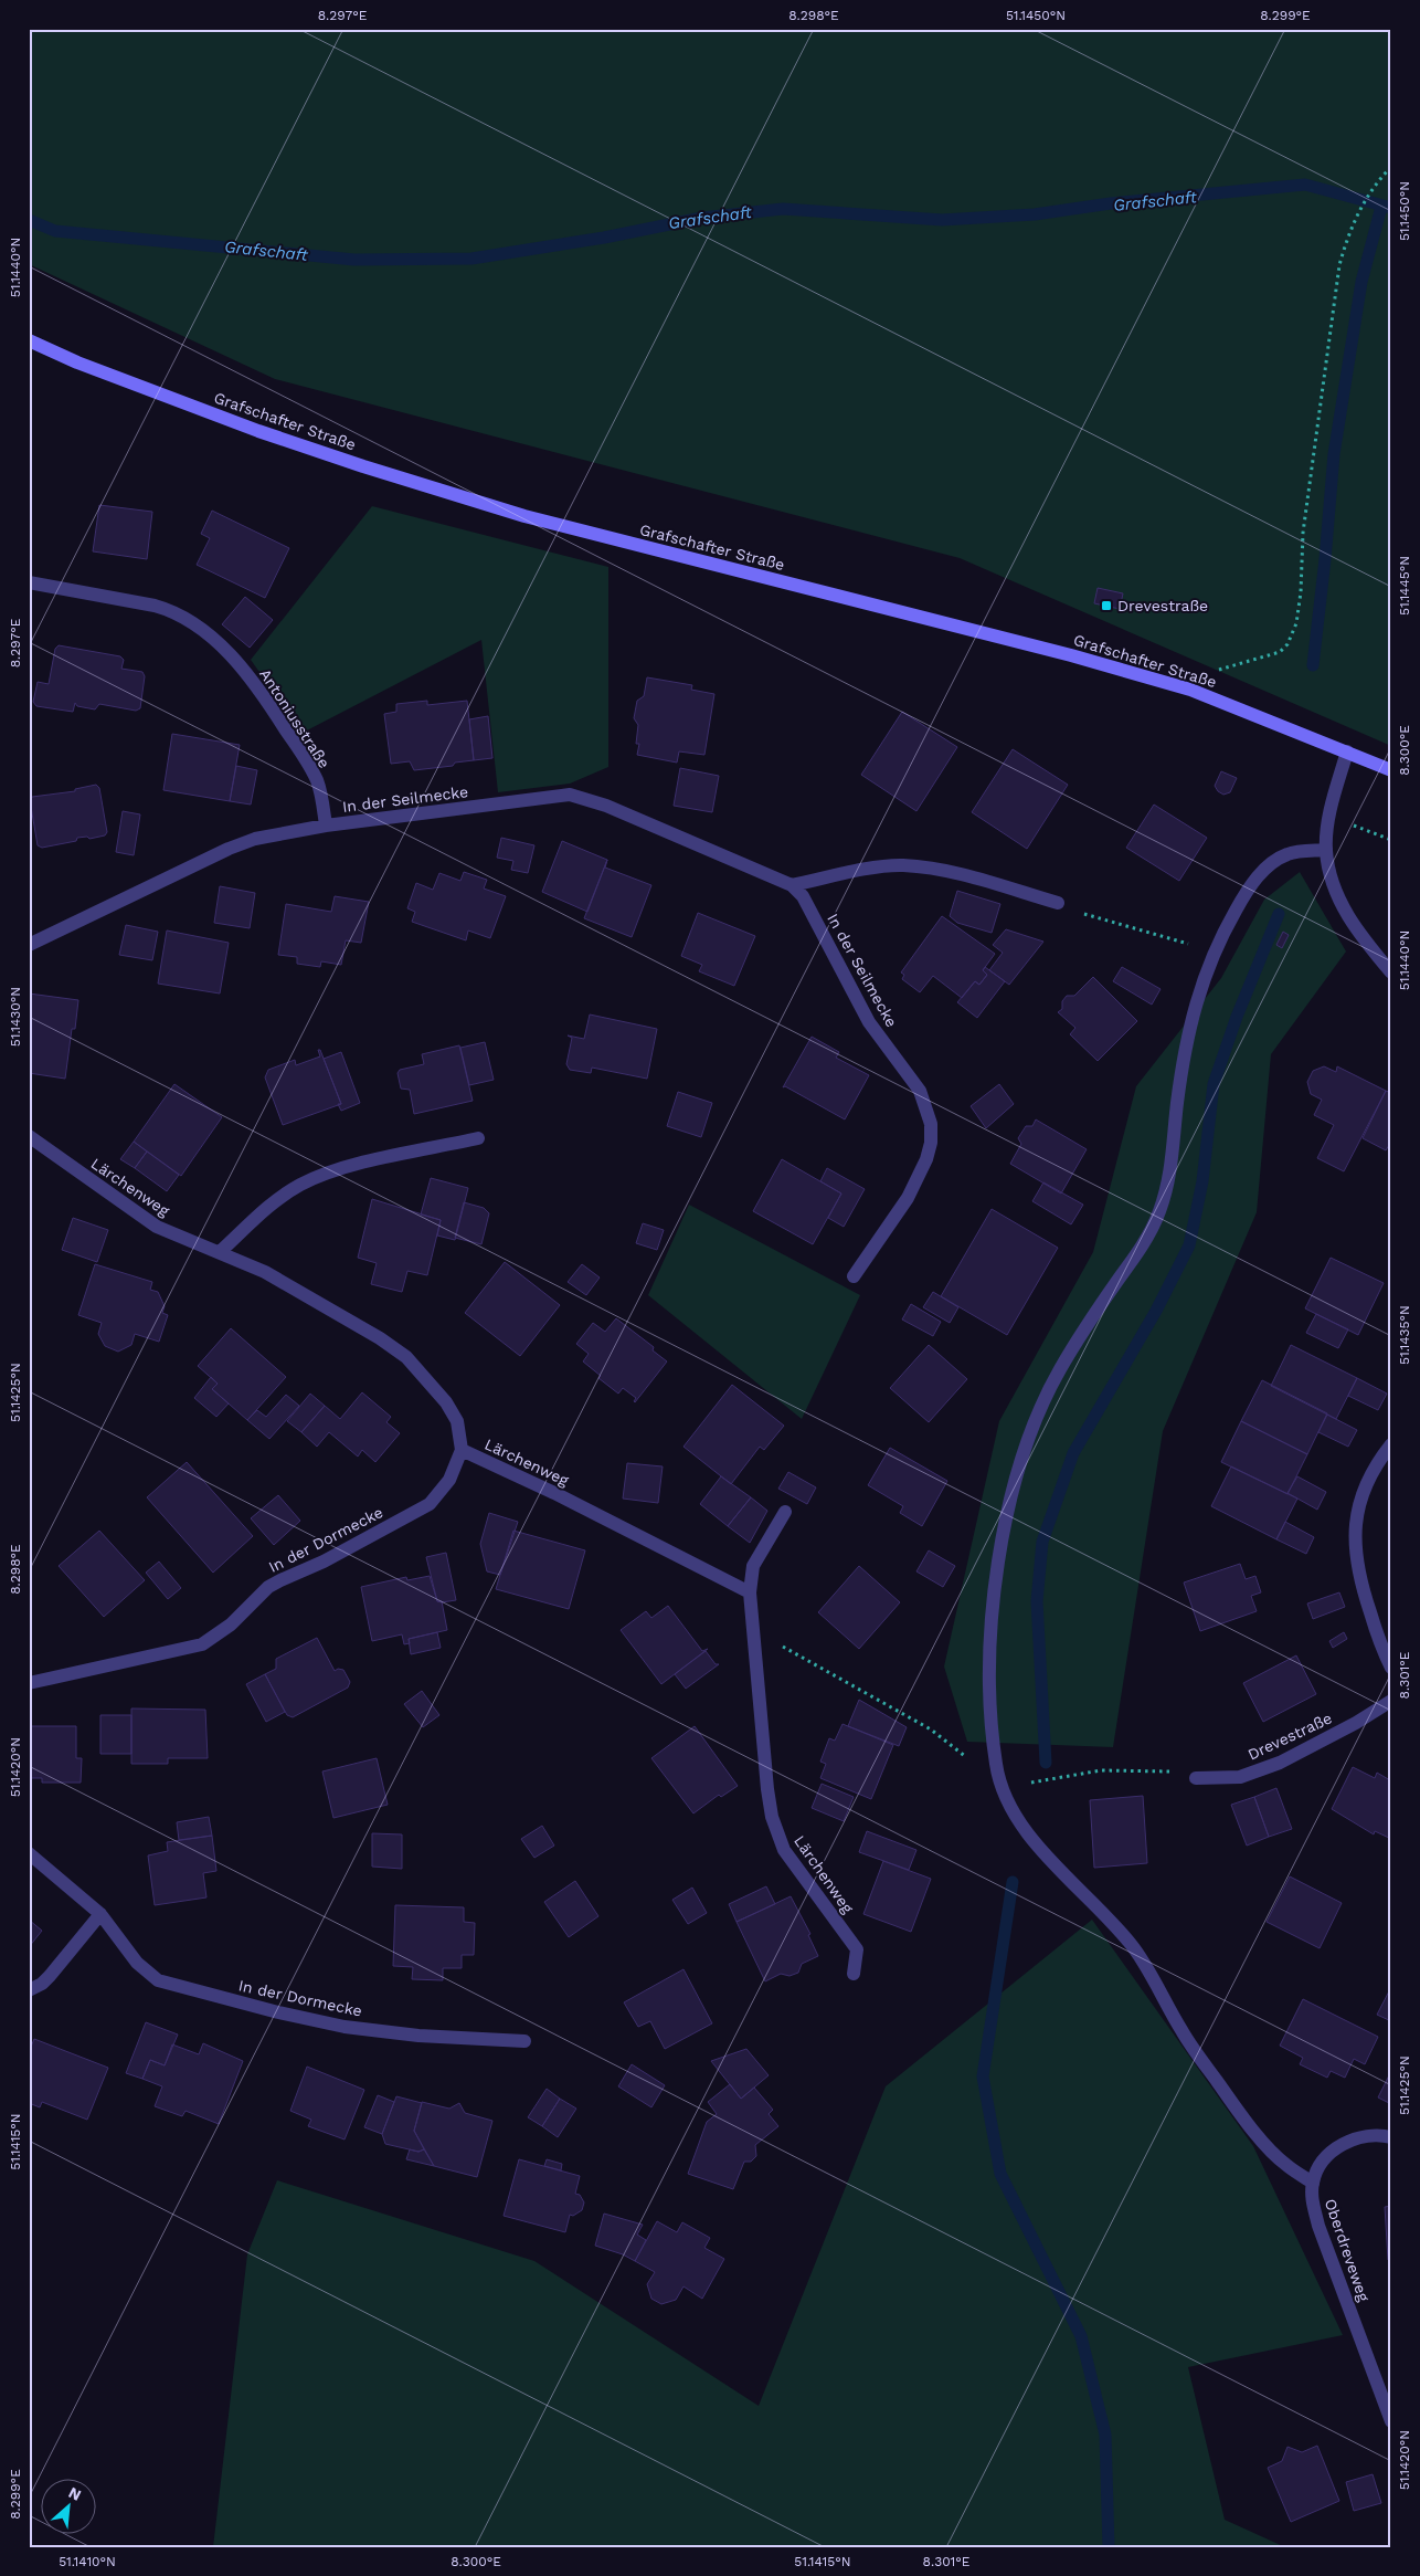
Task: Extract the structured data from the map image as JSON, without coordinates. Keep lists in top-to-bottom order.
{
  "streets": {
    "street": [
      "Grafschafter Straße",
      "Antoniusstraße",
      "In der Seilmecke",
      "Lärchenweg",
      "In der Dormecke",
      "Drevestraße",
      "Oberdreveweg"
    ]
  },
  "crossings": [
    ["Antoniusstraße", "In der Seilmecke"],
    ["Lärchenweg", "In der Dormecke"]
  ],
  "water": ["Grafschaft"],
  "places": {
    "transit": ["Drevestraße"]
  },
  "north": "top right",
  "coordinates": [
    "8.297°E",
    "8.298°E",
    "51.1450°N",
    "8.299°E",
    "51.1440°N",
    "51.1445°N",
    "8.300°E",
    "51.1430°N",
    "51.1435°N",
    "51.1425°N",
    "8.301°E",
    "51.1420°N",
    "51.1415°N",
    "51.1410°N"
  ]
}
